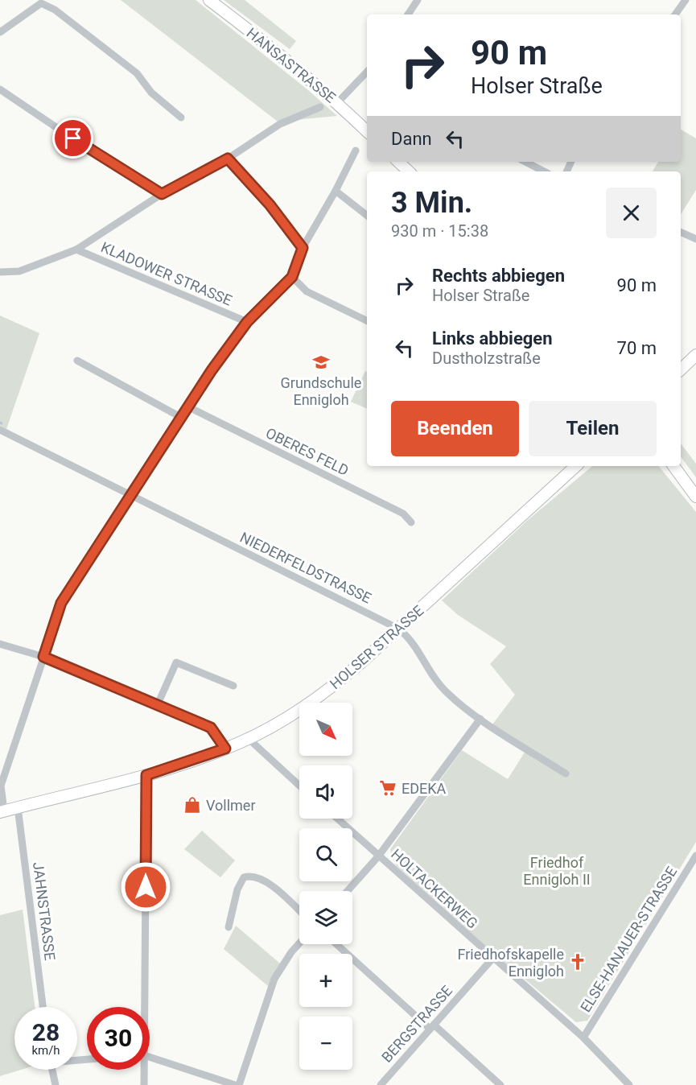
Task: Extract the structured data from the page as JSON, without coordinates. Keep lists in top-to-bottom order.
{
  "streets": {
    "main road": ["HANSASTRASSE", "HOLSER STRASSE"],
    "street": [
      "KLADOWER STRASSE",
      "OBERES FELD",
      "NIEDERFELDSTRASSE",
      "HOLTACKERWEG",
      "JAHNSTRASSE",
      "ELSE-HANAUER-STRASSE",
      "BERGSTRASSE"
    ]
  },
  "crossings": [
    ["NIEDERFELDSTRASSE", "HOLSER STRASSE"],
    ["HOLSER STRASSE", "JAHNSTRASSE"],
    ["HOLTACKERWEG", "ELSE-HANAUER-STRASSE"],
    ["HOLTACKERWEG", "BERGSTRASSE"]
  ],
  "parks": ["Friedhof Ennigloh II"],
  "places": {
    "school or university": ["Grundschule Ennigloh"],
    "supermarket": ["EDEKA"],
    "shop": ["Vollmer"],
    "church": ["Friedhofskapelle Ennigloh"]
  },
  "north": "bottom right",
  "page": {
    "turn": ["90 m", "Holser Straße"],
    "then": "Dann",
    "heading": ["3 Min.", "930 m · 15:38"],
    "list": [
      {
        "name": "Rechts abbiegen",
        "note": "Holser Straße",
        "value": "90 m"
      },
      {
        "name": "Links abbiegen",
        "note": "Dustholzstraße",
        "value": "70 m"
      }
    ],
    "buttons": ["Beenden", "Teilen"],
    "map_buttons": ["+", "−"],
    "speed": "28 km/h",
    "limit": "30"
  }
}
